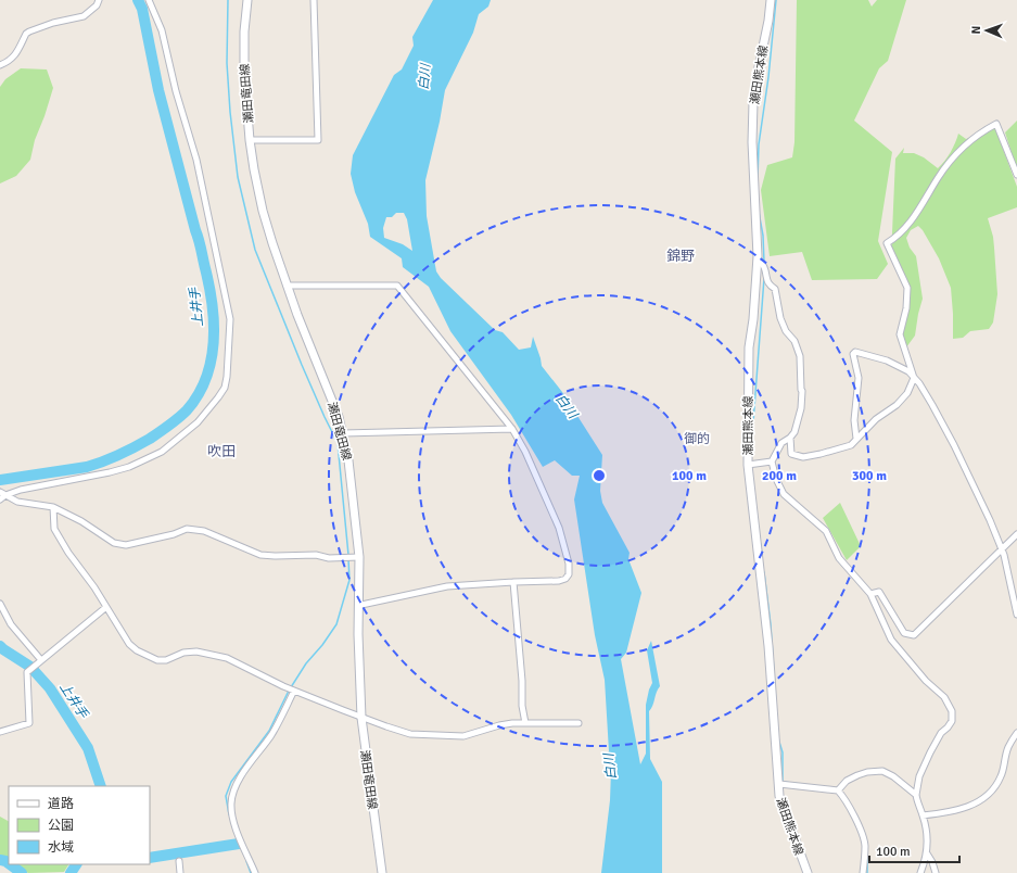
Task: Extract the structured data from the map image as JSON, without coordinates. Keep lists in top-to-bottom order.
{
  "streets": {
    "main road": ["瀬田熊本線", "瀬田竜田線"]
  },
  "districts": ["錦野", "御的", "吹田"],
  "water": ["白川", "上井手"],
  "legend": ["道路", "公園", "水域"],
  "scale_bar": "100 m",
  "north": "left",
  "rings": ["100 m", "200 m", "300 m"]
}
